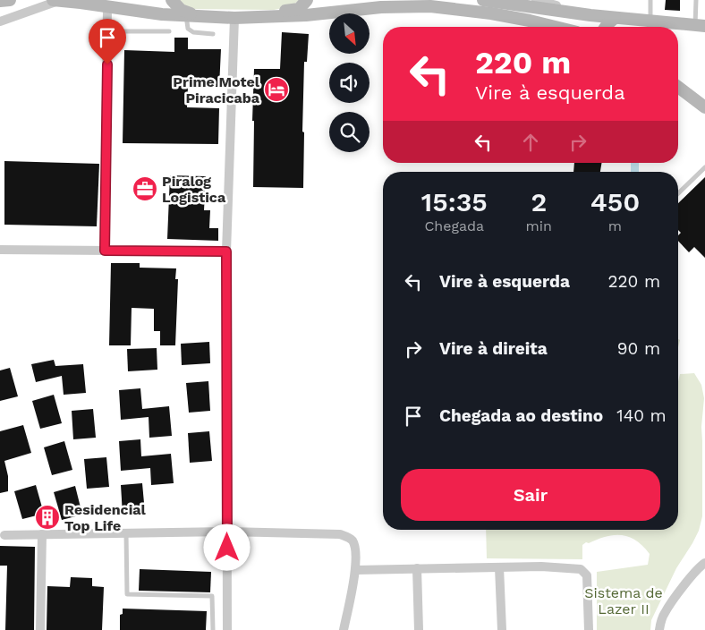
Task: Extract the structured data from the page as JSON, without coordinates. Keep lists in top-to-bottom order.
{
  "parks": ["Sistema de Lazer II"],
  "places": {
    "hotel": ["Prime Motel Piracicaba"],
    "office": ["Piralog Logistica"],
    "building": ["Residencial Top Life"]
  },
  "north": "bottom right",
  "page": {
    "turn": ["220 m", "Vire à esquerda"],
    "eta": [
      "15:35",
      "Chegada",
      "2",
      "min",
      "450",
      "m"
    ],
    "list": [
      {
        "name": "Vire à esquerda",
        "value": "220 m"
      },
      {
        "name": "Vire à direita",
        "value": "90 m"
      },
      {
        "name": "Chegada ao destino",
        "value": "140 m"
      }
    ],
    "buttons": "Sair"
  }
}
